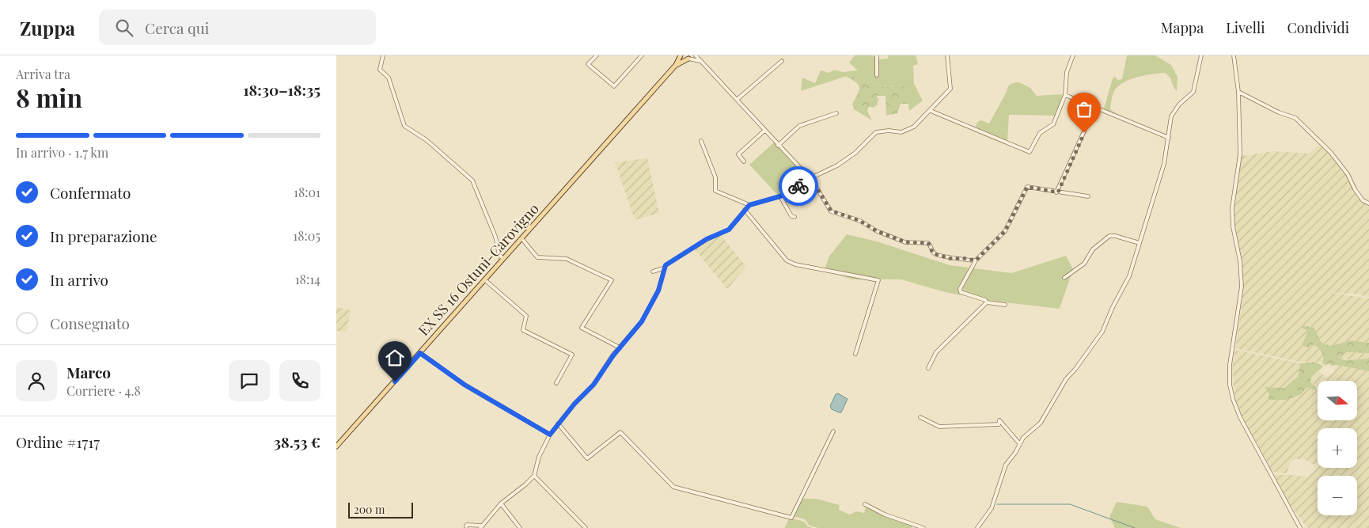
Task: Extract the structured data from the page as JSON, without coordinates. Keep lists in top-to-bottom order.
{
  "streets": {
    "main road": ["EX SS 16 Ostuni-Carovigno"]
  },
  "scale_bar": "200 m",
  "north": "right",
  "page": {
    "header": "Zuppa",
    "search": "Cerca qui",
    "nav": ["Mappa", "Livelli", "Condividi"],
    "heading": ["8 min", "Arriva tra", "18:30–18:35"],
    "panel": [
      "Marco",
      "Corriere · 4.8",
      "Ordine #1717",
      "38.53 €"
    ],
    "bar": "In arrivo · 1.7 km",
    "list": [
      ["Confermato", "18:01"],
      ["In preparazione", "18:05"],
      ["In arrivo", "18:14"],
      "Consegnato"
    ],
    "map_buttons": ["+", "−"],
    "scale": "200 m"
  }
}
